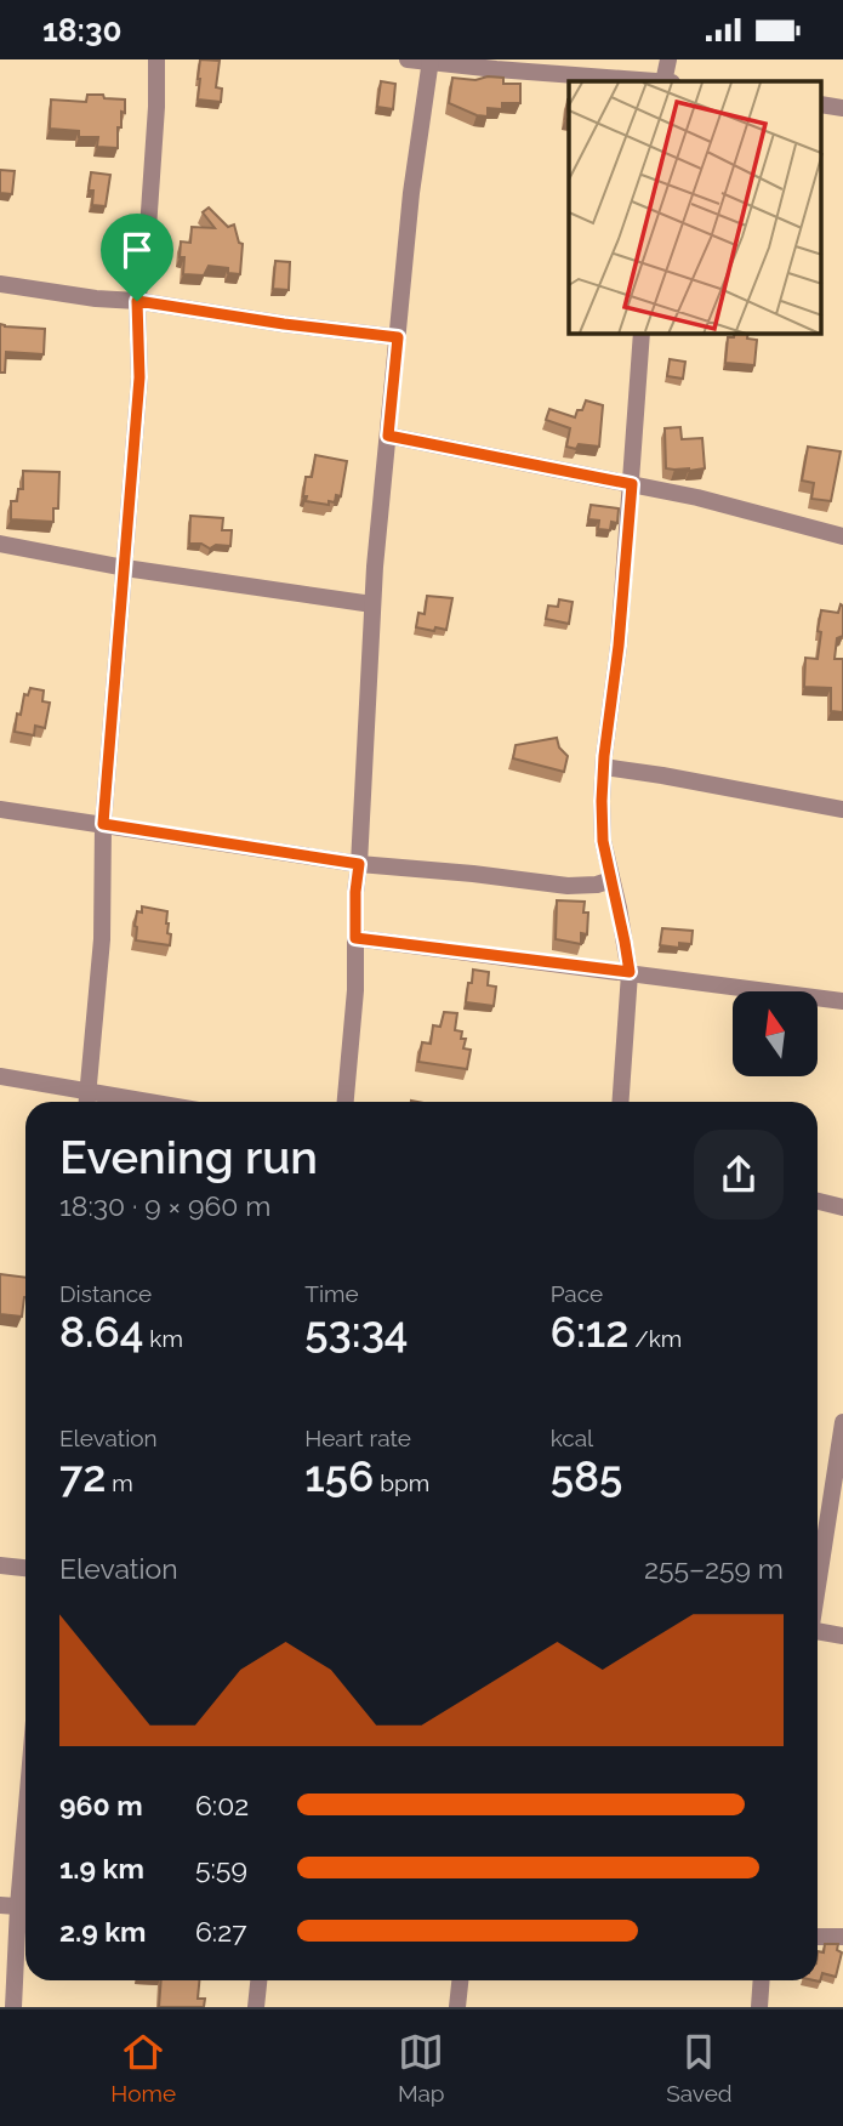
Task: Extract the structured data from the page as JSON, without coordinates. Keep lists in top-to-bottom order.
{
  "north": "top",
  "page": {
    "status": "18:30",
    "heading": ["Evening run", "18:30 · 9 × 960 m"],
    "stats": [
      ["Distance", "8.64 km"],
      ["Time", "53:34"],
      ["Pace", "6:12 /km"],
      ["Elevation", "72 m"],
      ["Heart rate", "156 bpm"],
      ["kcal", "585"]
    ],
    "chart": ["Elevation", "255–259 m"],
    "list": [
      {
        "name": "960 m",
        "note": "6:02"
      },
      {
        "name": "1.9 km",
        "note": "5:59"
      },
      {
        "name": "2.9 km",
        "note": "6:27"
      }
    ],
    "tabs": ["Home", "Map", "Saved"]
  }
}
